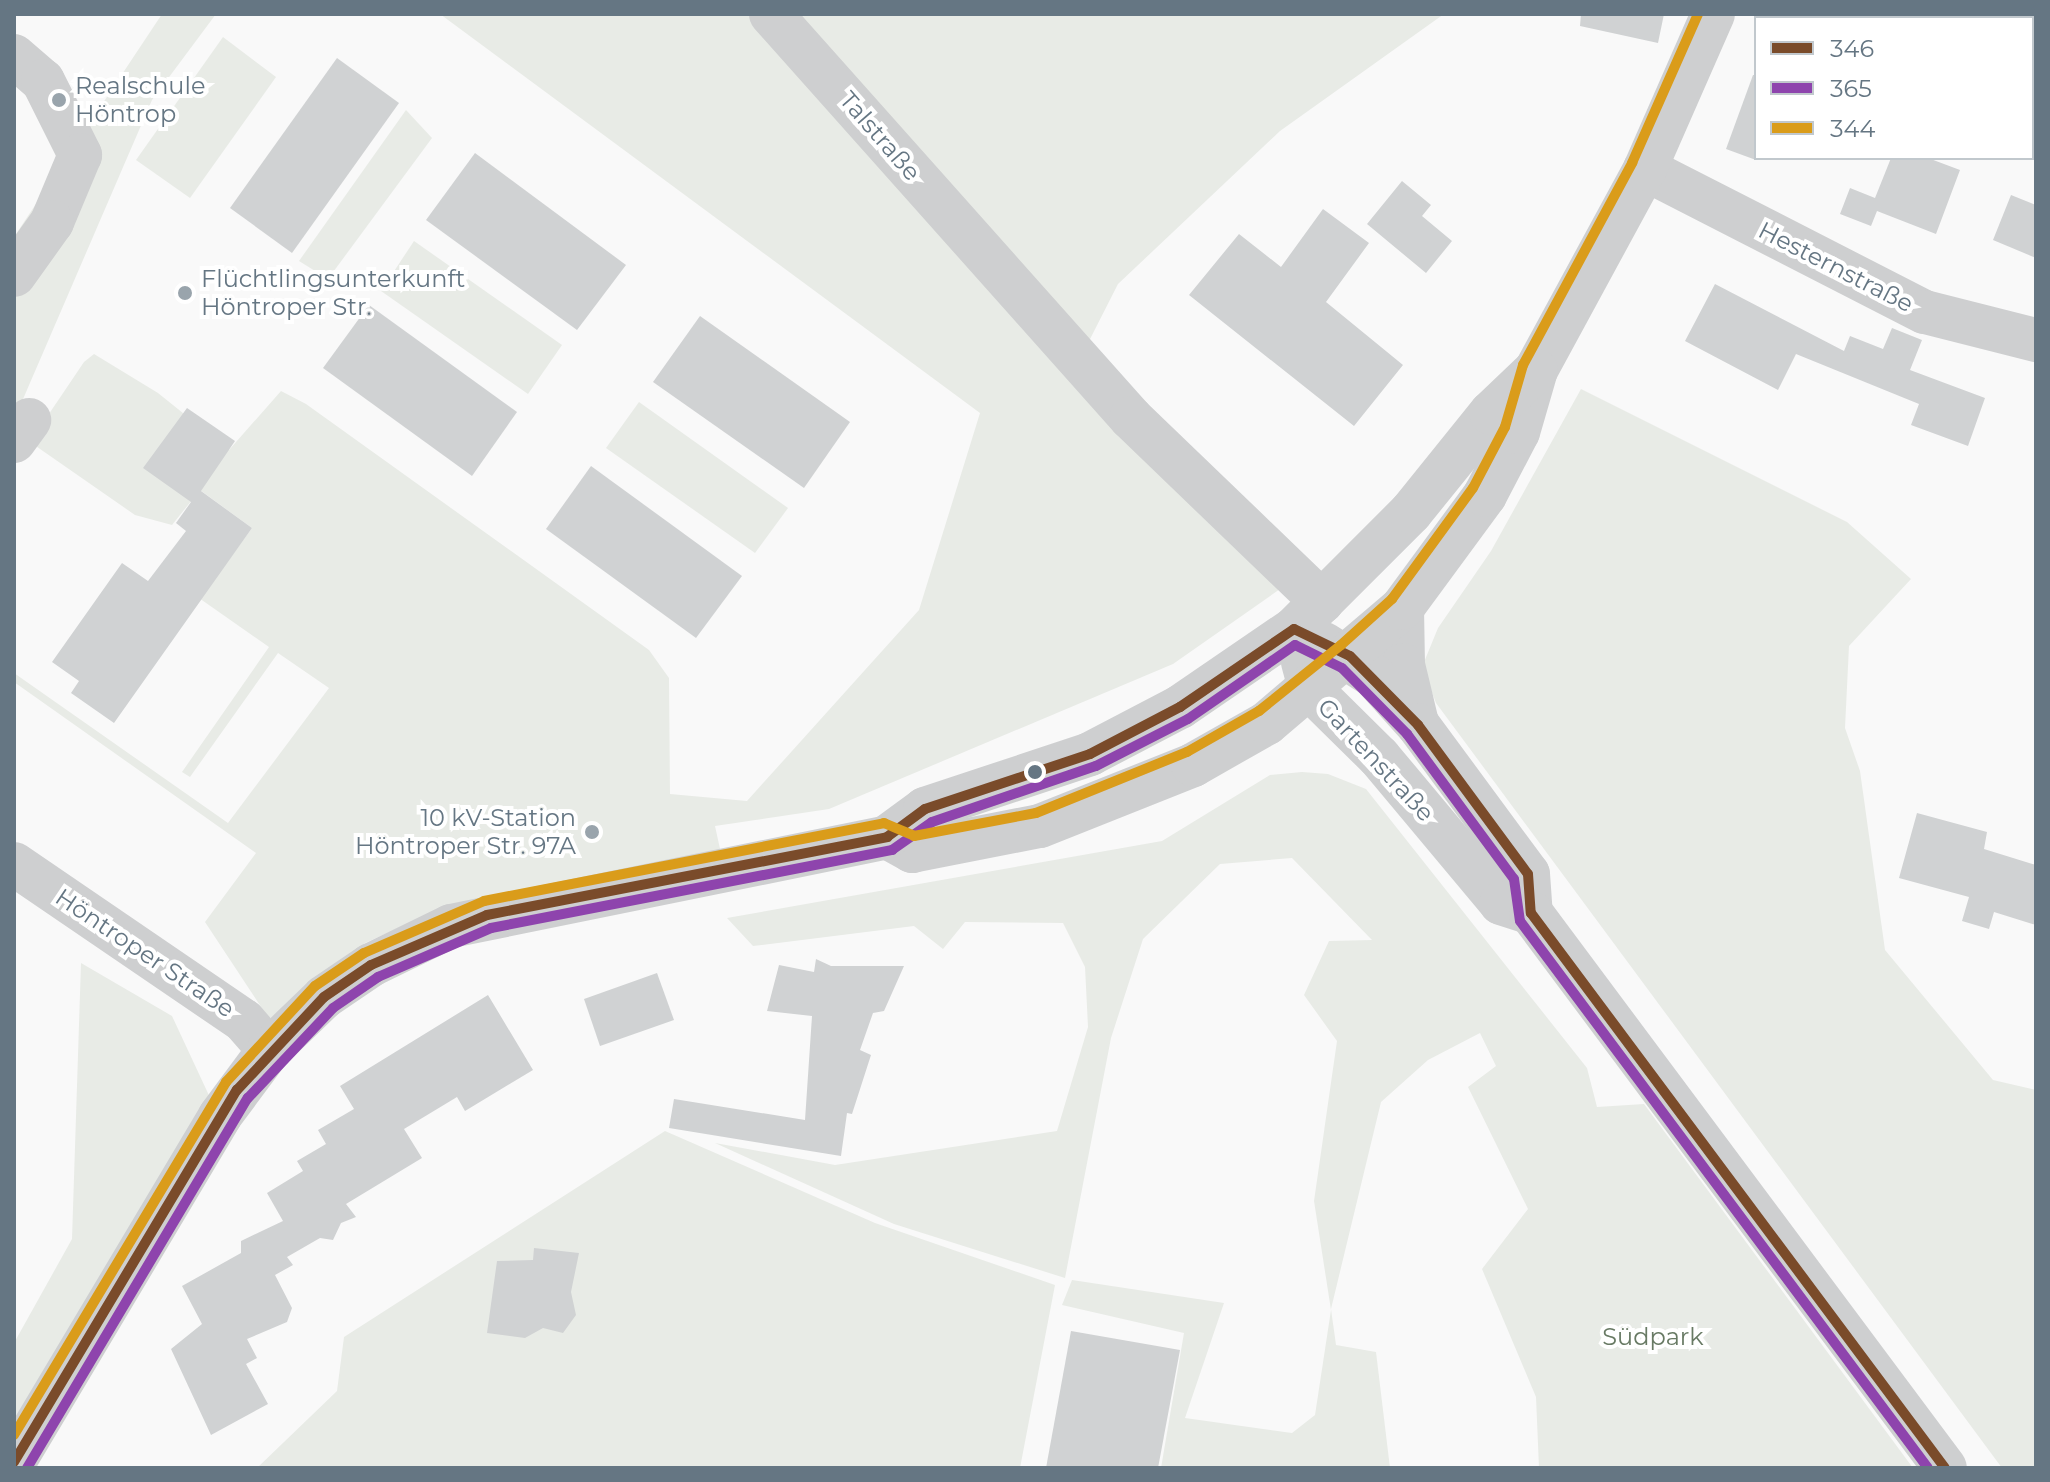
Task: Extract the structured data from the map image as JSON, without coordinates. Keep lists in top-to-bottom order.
{
  "streets": {
    "street": [
      "Talstraße",
      "Hesternstraße",
      "Gartenstraße",
      "Höntroper Straße"
    ]
  },
  "crossings": [
    ["Talstraße", "Gartenstraße"]
  ],
  "parks": ["Südpark"],
  "places": ["Realschule Höntrop", "Flüchtlingsunterkunft Höntroper Str.", "10 kV-Station Höntroper Str. 97A"],
  "lines": ["transit line 344", "transit line 346", "transit line 365"],
  "legend": ["346", "365", "344"]
}
